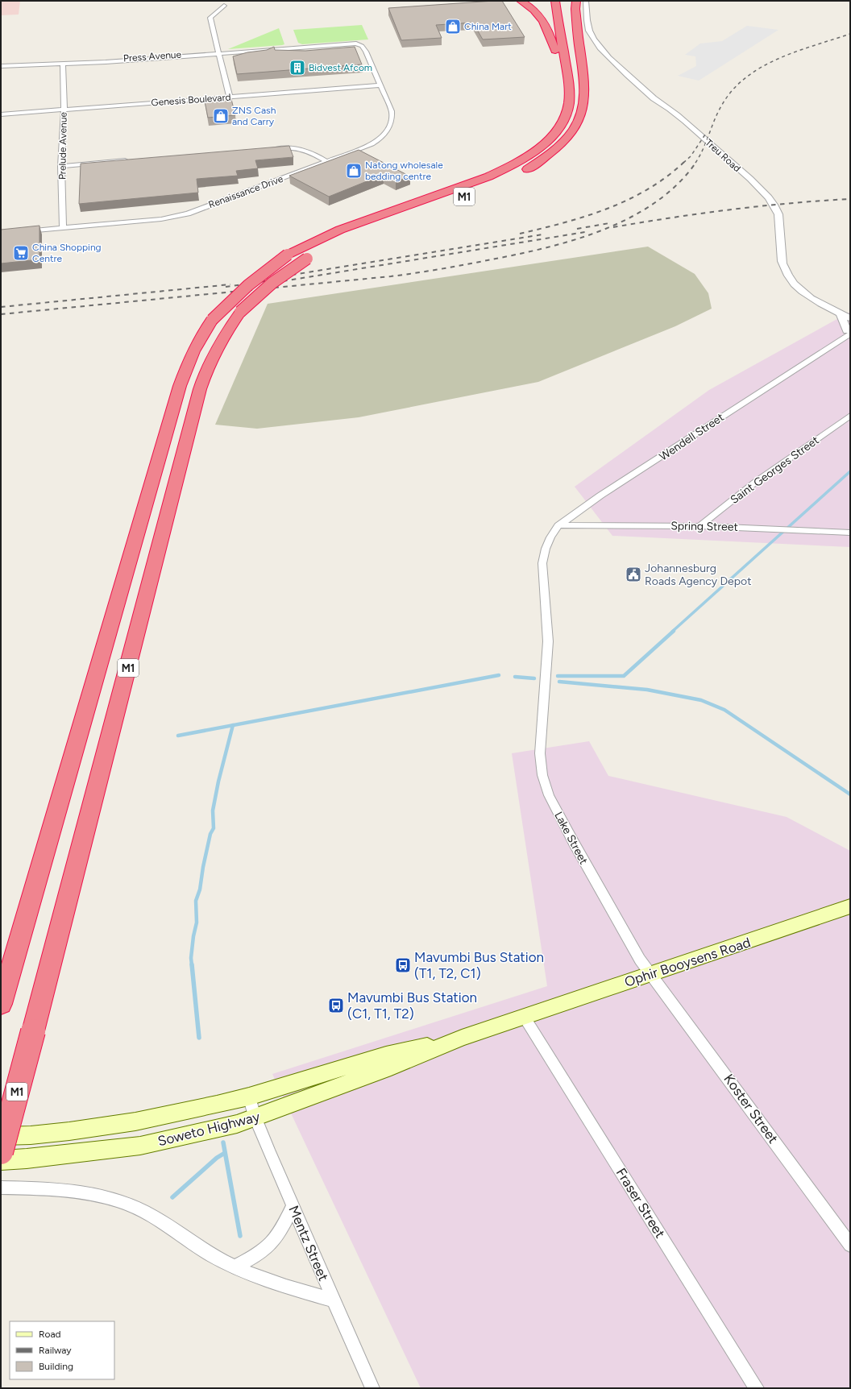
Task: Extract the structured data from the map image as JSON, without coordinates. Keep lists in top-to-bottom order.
{
  "streets": {
    "highway": ["M1"],
    "main road": ["Ophir Booysens Road", "Soweto Highway"],
    "street": [
      "Press Avenue",
      "Genesis Boulevard",
      "Prelude Avenue",
      "Treu Road",
      "Renaissance Drive",
      "Wendell Street",
      "Saint Georges Street",
      "Spring Street",
      "Lake Street",
      "Koster Street",
      "Fraser Street",
      "Mentz Street"
    ]
  },
  "crossings": [
    ["Press Avenue", "Prelude Avenue"],
    ["Press Avenue", "Renaissance Drive"],
    ["Genesis Boulevard", "Prelude Avenue"],
    ["Genesis Boulevard", "Renaissance Drive"],
    ["Prelude Avenue", "Renaissance Drive"],
    ["Wendell Street", "Spring Street"],
    ["Wendell Street", "Lake Street"],
    ["Saint Georges Street", "Spring Street"],
    ["Spring Street", "Lake Street"],
    ["Lake Street", "Ophir Booysens Road"],
    ["Lake Street", "Koster Street"],
    ["Ophir Booysens Road", "Koster Street"],
    ["Ophir Booysens Road", "Soweto Highway"],
    ["Ophir Booysens Road", "Fraser Street"],
    ["Soweto Highway", "Fraser Street"],
    ["Soweto Highway", "Mentz Street"]
  ],
  "places": {
    "shop": ["China Mart", "ZNS Cash and Carry", "Natong wholesale bedding centre"],
    "building": ["Bidvest Afcom"],
    "supermarket": ["China Shopping Centre"],
    "public building": ["Johannesburg Roads Agency Depot"],
    "bus stop": ["Mavumbi Bus Station (T1, T2, C1)", "Mavumbi Bus Station (C1, T1, T2)"]
  },
  "legend": ["Road", "Railway", "Building"]
}
